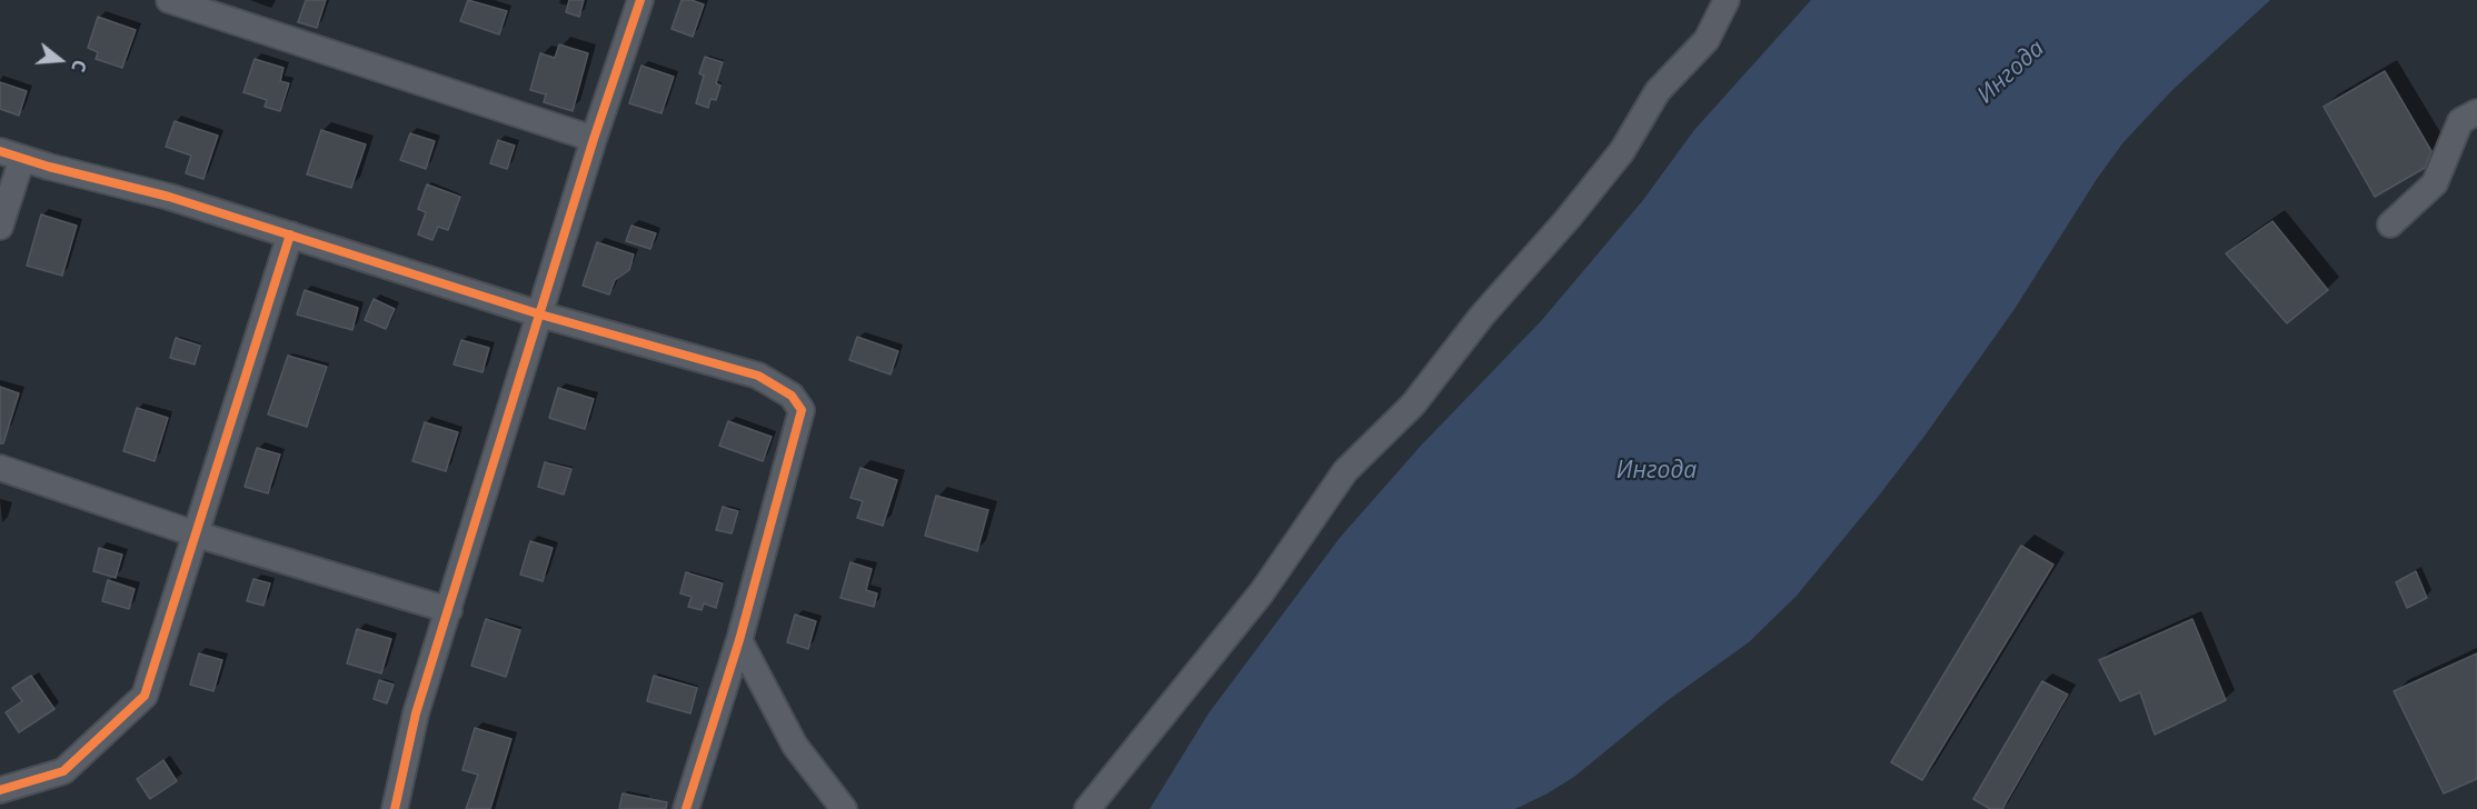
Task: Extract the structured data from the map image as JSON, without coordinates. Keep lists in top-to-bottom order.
{
  "water": ["Ингода"],
  "north": "right"
}
